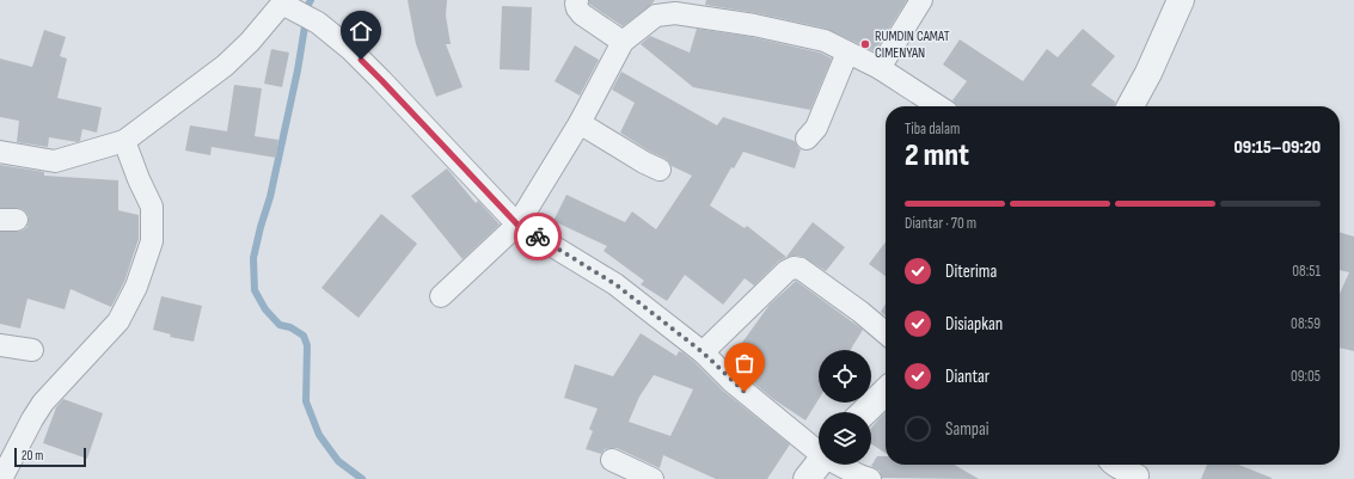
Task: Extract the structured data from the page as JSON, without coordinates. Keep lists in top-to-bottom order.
{
  "places": ["RUMDIN CAMAT CIMENYAN"],
  "scale_bar": "20 m",
  "page": {
    "heading": ["2 mnt", "Tiba dalam", "09:15–09:20"],
    "bar": "Diantar · 70 m",
    "list": [
      ["Diterima", "08:51"],
      ["Disiapkan", "08:59"],
      ["Diantar", "09:05"],
      "Sampai"
    ],
    "scale": "20 m"
  }
}
